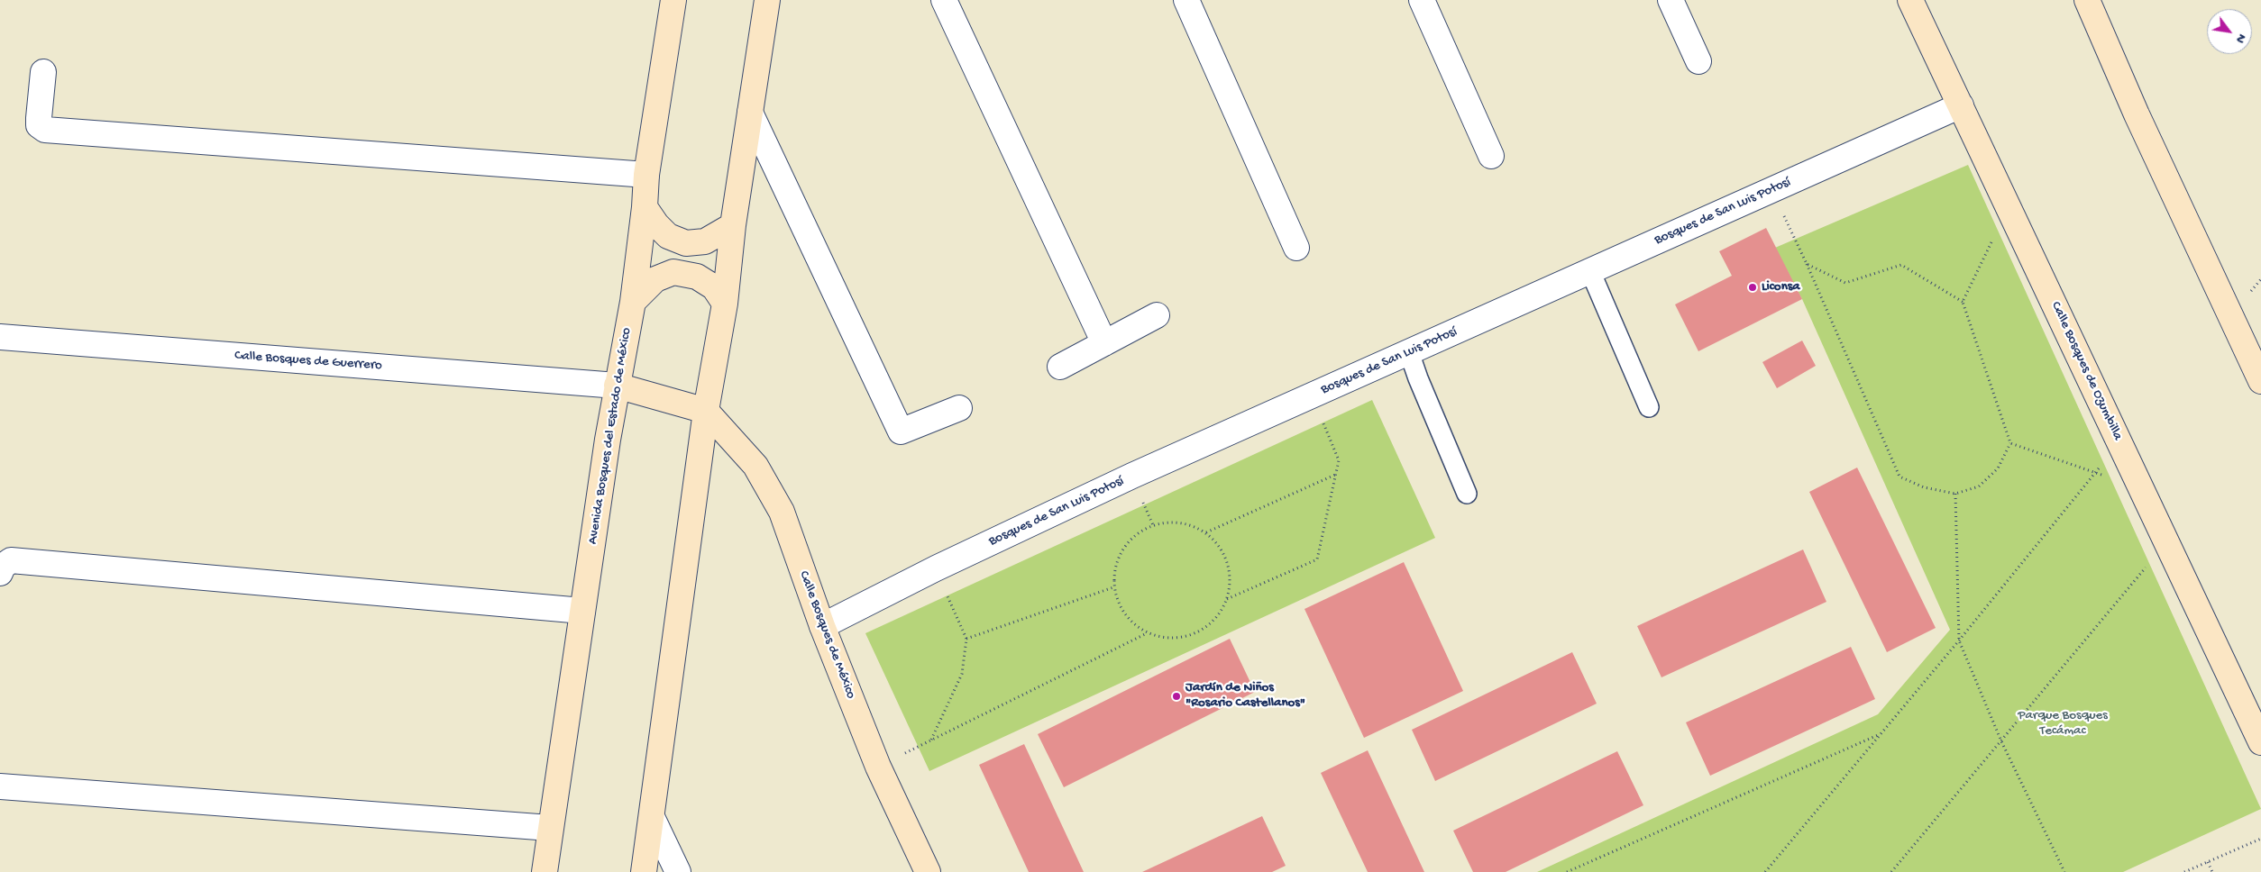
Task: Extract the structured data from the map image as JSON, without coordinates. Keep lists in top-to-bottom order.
{
  "streets": {
    "street": [
      "Bosques de San Luis Potosí",
      "Calle Bosques de Guerrero",
      "Calle Bosques de Ozumbilla",
      "Avenida Bosques del Estado de México",
      "Calle Bosques de México"
    ]
  },
  "crossings": [
    ["Bosques de San Luis Potosí", "Calle Bosques de Ozumbilla"],
    ["Bosques de San Luis Potosí", "Calle Bosques de México"],
    ["Calle Bosques de Guerrero", "Avenida Bosques del Estado de México"]
  ],
  "parks": ["Parque Bosques Tecámac"],
  "places": ["Liconsa", "Jardín de Niños \"Rosario Castellanos\""],
  "north": "bottom right"
}
